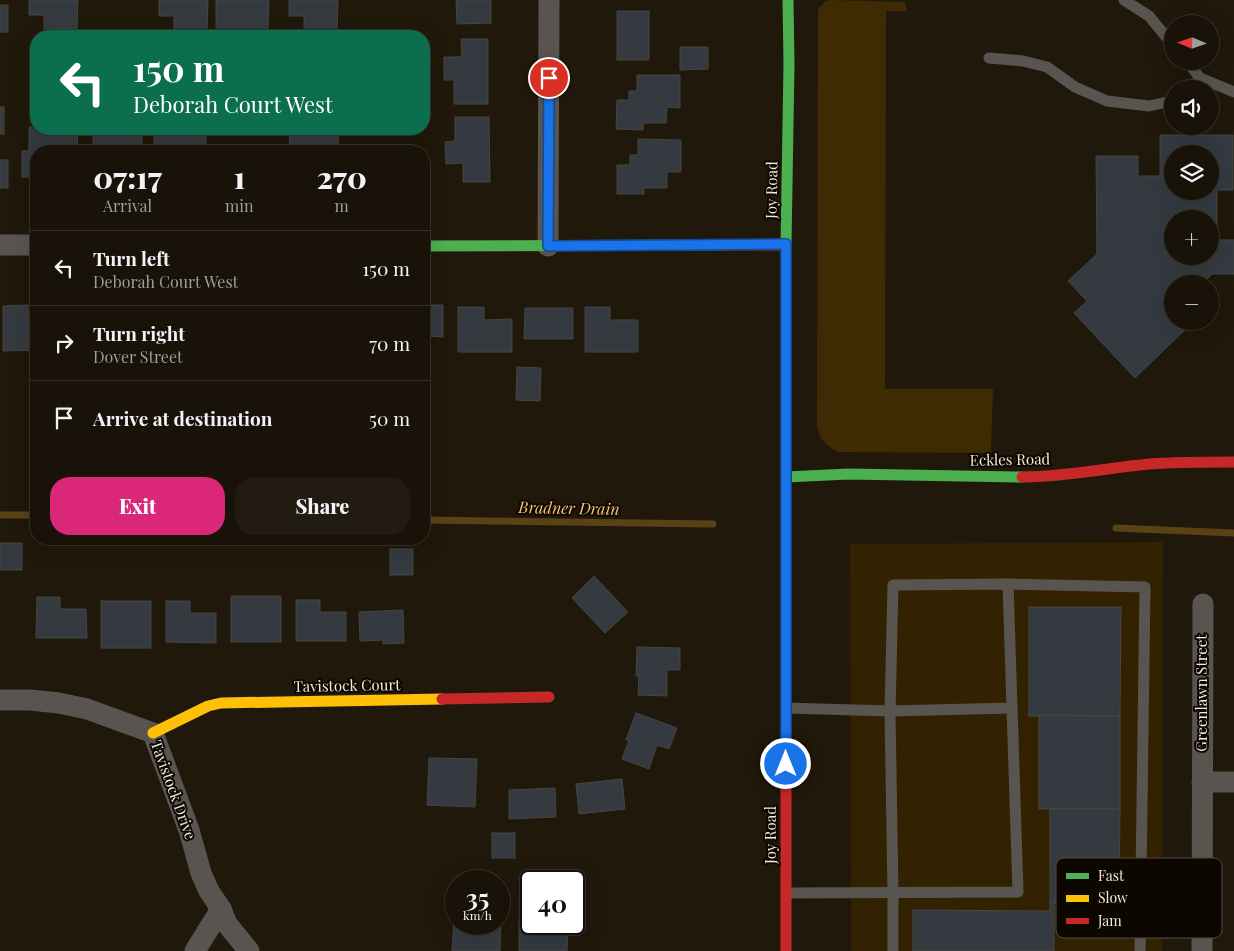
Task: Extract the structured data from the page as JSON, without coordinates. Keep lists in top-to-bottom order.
{
  "streets": {
    "street": [
      "Joy Road",
      "Eckles Road",
      "Tavistock Court",
      "Greenlawn Street",
      "Tavistock Drive"
    ]
  },
  "crossings": [
    ["Joy Road", "Eckles Road"],
    ["Tavistock Court", "Tavistock Drive"]
  ],
  "water": ["Bradner Drain"],
  "legend": ["Fast", "Slow", "Jam"],
  "north": "left",
  "page": {
    "map_buttons": ["+", "−"],
    "turn": ["150 m", "Deborah Court West"],
    "eta": [
      "07:17",
      "Arrival",
      "1",
      "min",
      "270",
      "m"
    ],
    "list": [
      {
        "name": "Turn left",
        "note": "Deborah Court West",
        "value": "150 m"
      },
      {
        "name": "Turn right",
        "note": "Dover Street",
        "value": "70 m"
      },
      {
        "name": "Arrive at destination",
        "value": "50 m"
      }
    ],
    "buttons": ["Exit", "Share"],
    "speed": "35 km/h",
    "limit": "40"
  }
}
